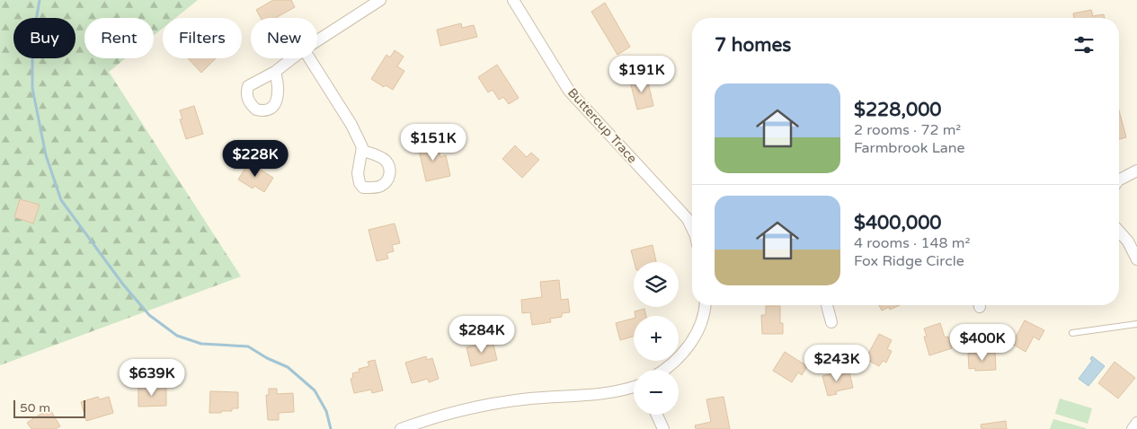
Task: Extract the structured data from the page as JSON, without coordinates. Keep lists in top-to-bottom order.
{
  "streets": {
    "street": ["Buttercup Trace"]
  },
  "scale_bar": "50 m",
  "page": {
    "chip": [
      "Buy",
      "Rent",
      "Filters",
      "New"
    ],
    "heading": "7 homes",
    "price": [
      "$191K",
      "$151K",
      "$228K",
      "$284K",
      "$400K",
      "$243K",
      "$639K"
    ],
    "list": [
      {
        "name": "$228,000",
        "note": "2 rooms · 72 m² · Farmbrook Lane"
      },
      {
        "name": "$400,000",
        "note": "4 rooms · 148 m² · Fox Ridge Circle"
      }
    ],
    "map_buttons": ["+", "−"],
    "scale": "50 m"
  }
}
